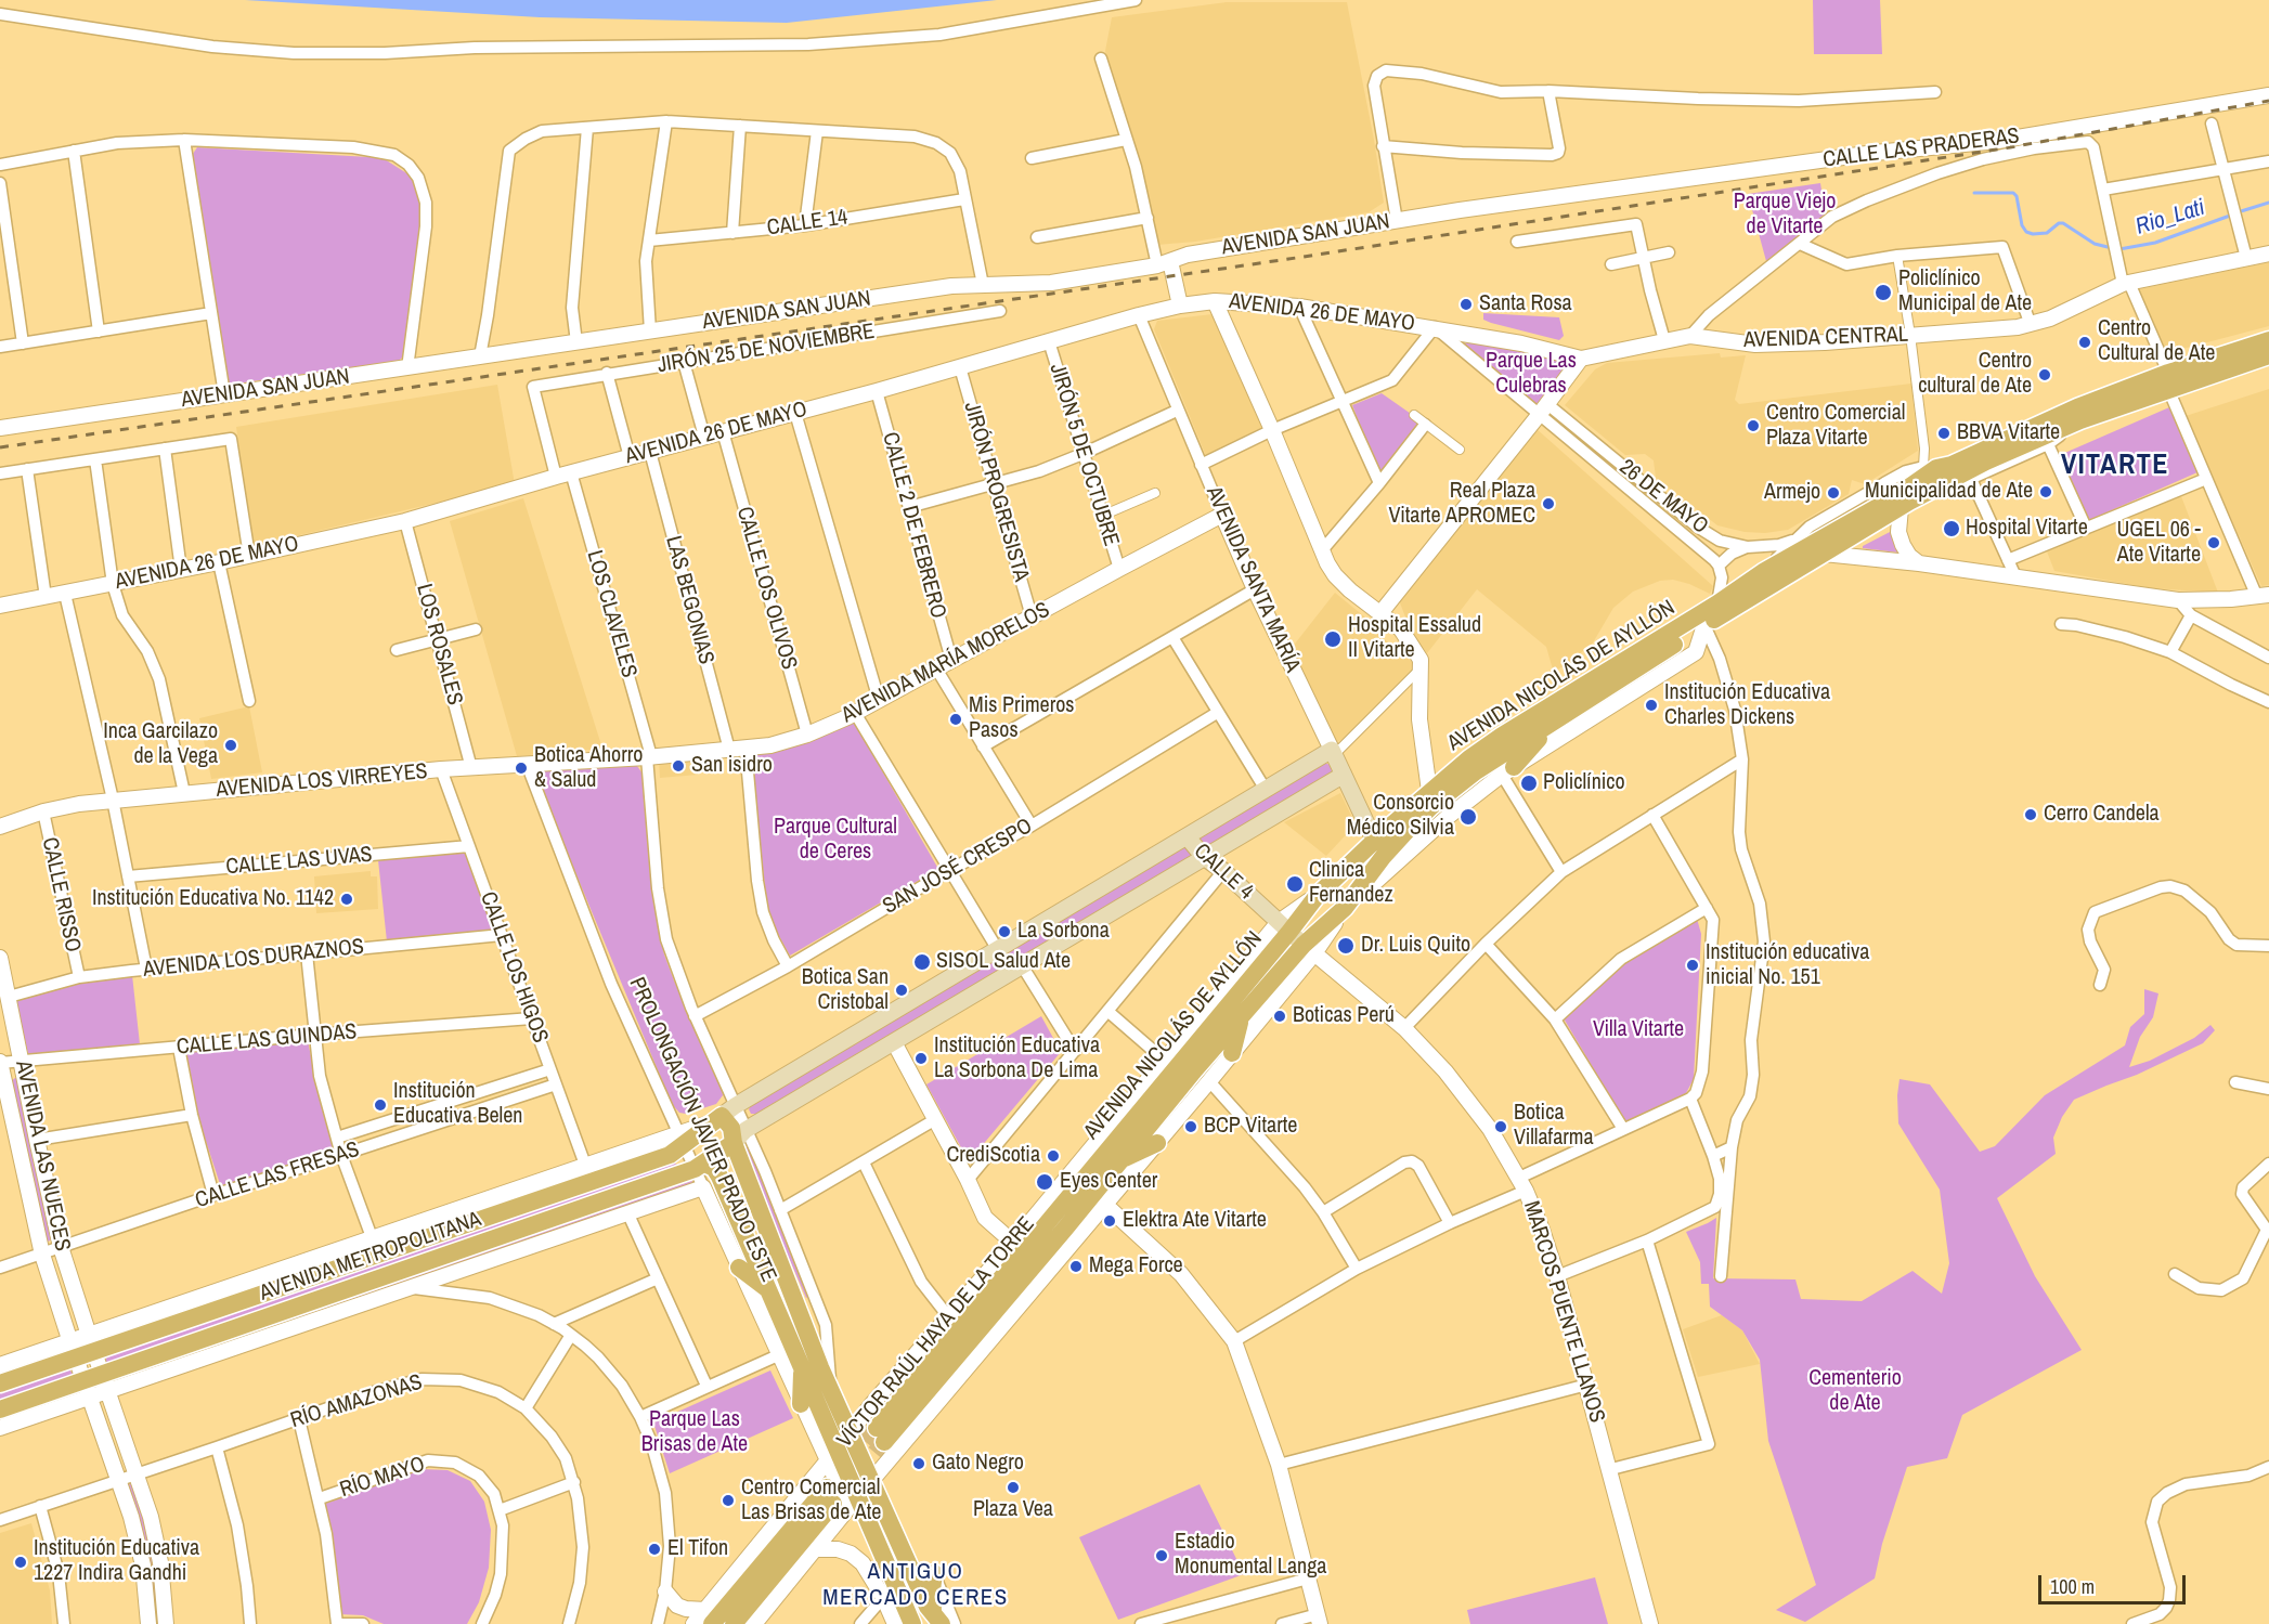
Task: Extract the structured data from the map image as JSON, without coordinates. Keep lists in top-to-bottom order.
{
  "streets": {
    "main road": [
      "AVENIDA SANTA MARÍA",
      "AVENIDA NICOLÁS DE AYLLÓN",
      "CALLE 4",
      "PROLONGACIÓN JAVIER PRADO ESTE",
      "AVENIDA METROPOLITANA",
      "MARCOS PUENTE LLANOS"
    ],
    "street": [
      "CALLE LAS PRADERAS",
      "CALLE 14",
      "AVENIDA SAN JUAN",
      "AVENIDA 26 DE MAYO",
      "AVENIDA CENTRAL",
      "JIRÓN 25 DE NOVIEMBRE",
      "JIRÓN 5 DE OCTUBRE",
      "JIRÓN PROGRESISTA",
      "26 DE MAYO",
      "CALLE 2 DE FEBRERO",
      "CALLE LOS OLIVOS",
      "LAS BEGONIAS",
      "LOS CLAVELES",
      "LOS ROSALES",
      "AVENIDA MARÍA MORELOS",
      "AVENIDA LOS VIRREYES",
      "CALLE LAS UVAS",
      "SAN JOSÉ CRESPO",
      "CALLE RISSO",
      "AVENIDA LOS DURAZNOS",
      "CALLE LOS HIGOS",
      "CALLE LAS GUINDAS",
      "AVENIDA LAS NUECES",
      "CALLE LAS FRESAS",
      "VÍCTOR RAÚL HAYA DE LA TORRE",
      "RÍO AMAZONAS",
      "RÍO MAYO"
    ]
  },
  "crossings": [
    ["CALLE LAS PRADERAS", "AVENIDA SAN JUAN"],
    ["AVENIDA 26 DE MAYO", "AVENIDA CENTRAL"],
    ["AVENIDA 26 DE MAYO", "JIRÓN 25 DE NOVIEMBRE"],
    ["AVENIDA 26 DE MAYO", "JIRÓN 5 DE OCTUBRE"],
    ["AVENIDA 26 DE MAYO", "JIRÓN PROGRESISTA"],
    ["AVENIDA 26 DE MAYO", "26 DE MAYO"],
    ["AVENIDA 26 DE MAYO", "CALLE 2 DE FEBRERO"],
    ["AVENIDA 26 DE MAYO", "AVENIDA SANTA MARÍA"],
    ["AVENIDA 26 DE MAYO", "CALLE LOS OLIVOS"],
    ["AVENIDA 26 DE MAYO", "LAS BEGONIAS"],
    ["AVENIDA 26 DE MAYO", "LOS CLAVELES"],
    ["AVENIDA 26 DE MAYO", "LOS ROSALES"],
    ["JIRÓN 5 DE OCTUBRE", "AVENIDA MARÍA MORELOS"],
    ["JIRÓN PROGRESISTA", "AVENIDA MARÍA MORELOS"],
    ["CALLE 2 DE FEBRERO", "AVENIDA MARÍA MORELOS"],
    ["AVENIDA SANTA MARÍA", "AVENIDA MARÍA MORELOS"],
    ["AVENIDA SANTA MARÍA", "AVENIDA NICOLÁS DE AYLLÓN"],
    ["AVENIDA SANTA MARÍA", "AVENIDA METROPOLITANA"],
    ["CALLE LOS OLIVOS", "AVENIDA MARÍA MORELOS"],
    ["LAS BEGONIAS", "AVENIDA MARÍA MORELOS"],
    ["LOS CLAVELES", "AVENIDA MARÍA MORELOS"],
    ["LOS CLAVELES", "AVENIDA LOS VIRREYES"],
    ["LOS CLAVELES", "PROLONGACIÓN JAVIER PRADO ESTE"],
    ["LOS ROSALES", "AVENIDA LOS VIRREYES"],
    ["AVENIDA MARÍA MORELOS", "AVENIDA LOS VIRREYES"],
    ["AVENIDA MARÍA MORELOS", "PROLONGACIÓN JAVIER PRADO ESTE"],
    ["AVENIDA NICOLÁS DE AYLLÓN", "CALLE 4"],
    ["AVENIDA NICOLÁS DE AYLLÓN", "MARCOS PUENTE LLANOS"],
    ["AVENIDA NICOLÁS DE AYLLÓN", "VÍCTOR RAÚL HAYA DE LA TORRE"],
    ["AVENIDA LOS VIRREYES", "CALLE RISSO"],
    ["AVENIDA LOS VIRREYES", "CALLE LOS HIGOS"],
    ["AVENIDA LOS VIRREYES", "PROLONGACIÓN JAVIER PRADO ESTE"],
    ["CALLE LAS UVAS", "CALLE LOS HIGOS"],
    ["SAN JOSÉ CRESPO", "PROLONGACIÓN JAVIER PRADO ESTE"],
    ["CALLE 4", "AVENIDA METROPOLITANA"],
    ["CALLE 4", "MARCOS PUENTE LLANOS"],
    ["CALLE 4", "VÍCTOR RAÚL HAYA DE LA TORRE"],
    ["CALLE RISSO", "AVENIDA LOS DURAZNOS"],
    ["AVENIDA LOS DURAZNOS", "CALLE LOS HIGOS"],
    ["AVENIDA LOS DURAZNOS", "AVENIDA LAS NUECES"],
    ["CALLE LOS HIGOS", "CALLE LAS GUINDAS"],
    ["CALLE LOS HIGOS", "CALLE LAS FRESAS"],
    ["CALLE LOS HIGOS", "AVENIDA METROPOLITANA"],
    ["CALLE LAS GUINDAS", "AVENIDA LAS NUECES"],
    ["PROLONGACIÓN JAVIER PRADO ESTE", "AVENIDA METROPOLITANA"],
    ["PROLONGACIÓN JAVIER PRADO ESTE", "VÍCTOR RAÚL HAYA DE LA TORRE"],
    ["AVENIDA LAS NUECES", "CALLE LAS FRESAS"],
    ["AVENIDA LAS NUECES", "AVENIDA METROPOLITANA"],
    ["AVENIDA LAS NUECES", "RÍO AMAZONAS"],
    ["MARCOS PUENTE LLANOS", "VÍCTOR RAÚL HAYA DE LA TORRE"]
  ],
  "districts": ["VITARTE", "ANTIGUO MERCADO CERES"],
  "water": ["Rio_Lati"],
  "parks": [
    "Parque Viejo de Vitarte",
    "Parque Las Culebras",
    "Parque Cultural de Ceres",
    "Villa Vitarte",
    "Cementerio de Ate",
    "Parque Las Brisas de Ate"
  ],
  "places": [
    "Policlínico Municipal de Ate",
    "Santa Rosa",
    "Centro Cultural de Ate",
    "Centro cultural de Ate",
    "Centro Comercial Plaza Vitarte",
    "BBVA Vitarte",
    "Municipalidad de Ate",
    "Armejo",
    "Real Plaza Vitarte APROMEC",
    "Hospital Vitarte",
    "UGEL 06 - Ate Vitarte",
    "Hospital Essalud II Vitarte",
    "Institución Educativa Charles Dickens",
    "Mis Primeros Pasos",
    "Inca Garcilazo de la Vega",
    "San isidro",
    "Botica Ahorro & Salud",
    "Policlínico",
    "Cerro Candela",
    "Consorcio Médico Silvia",
    "Clinica Fernandez",
    "Institución Educativa No. 1142",
    "La Sorbona",
    "Dr. Luis Quito",
    "SISOL Salud Ate",
    "Institución educativa inicial No. 151",
    "Botica San Cristobal",
    "Boticas Perú",
    "Institución Educativa La Sorbona De Lima",
    "Institución Educativa Belen",
    "BCP Vitarte",
    "Botica Villafarma",
    "CrediScotia",
    "Eyes Center",
    "Elektra Ate Vitarte",
    "Mega Force",
    "Gato Negro",
    "Plaza Vea",
    "Centro Comercial Las Brisas de Ate",
    "El Tifon",
    "Estadio Monumental Langa",
    "Institución Educativa 1227 Indira Gandhi"
  ],
  "scale_bar": "100 m"
}
